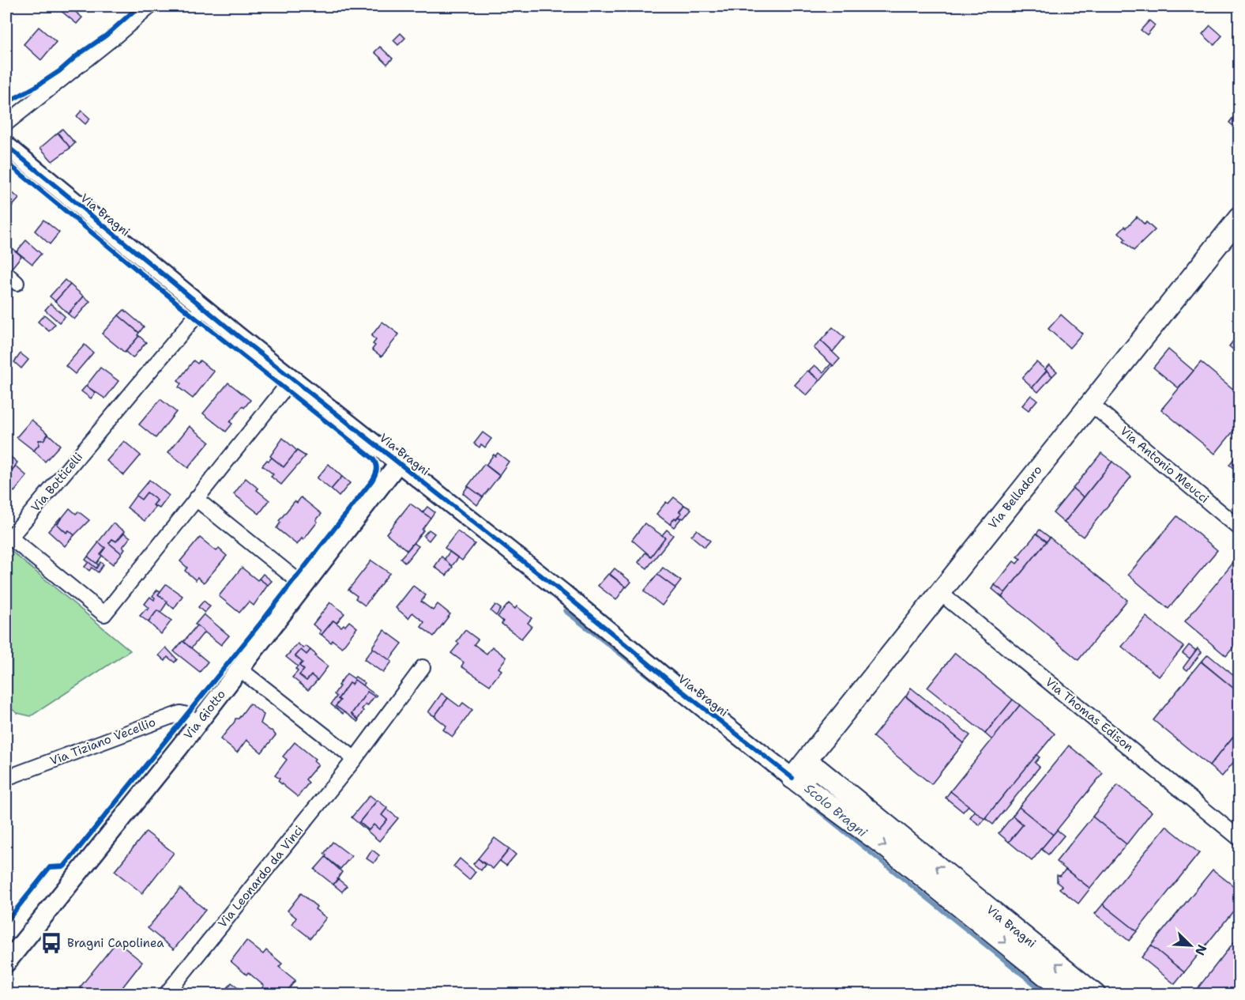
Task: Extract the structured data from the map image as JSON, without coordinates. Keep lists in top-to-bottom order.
{
  "streets": {
    "main road": ["Via Bragni", "Via Belladoro"],
    "street": [
      "Via Antonio Meucci",
      "Via Botticelli",
      "Via Giotto",
      "Via Thomas Edison",
      "Via Tiziano Vecellio",
      "Via Leonardo da Vinci"
    ]
  },
  "crossings": [
    ["Via Bragni", "Via Botticelli"],
    ["Via Bragni", "Via Belladoro"],
    ["Via Bragni", "Via Giotto"],
    ["Via Antonio Meucci", "Via Belladoro"],
    ["Via Belladoro", "Via Thomas Edison"],
    ["Via Giotto", "Via Tiziano Vecellio"]
  ],
  "water": ["Scolo Bragni"],
  "places": {
    "bus stop": ["Bragni Capolinea"]
  },
  "north": "bottom right"
}
